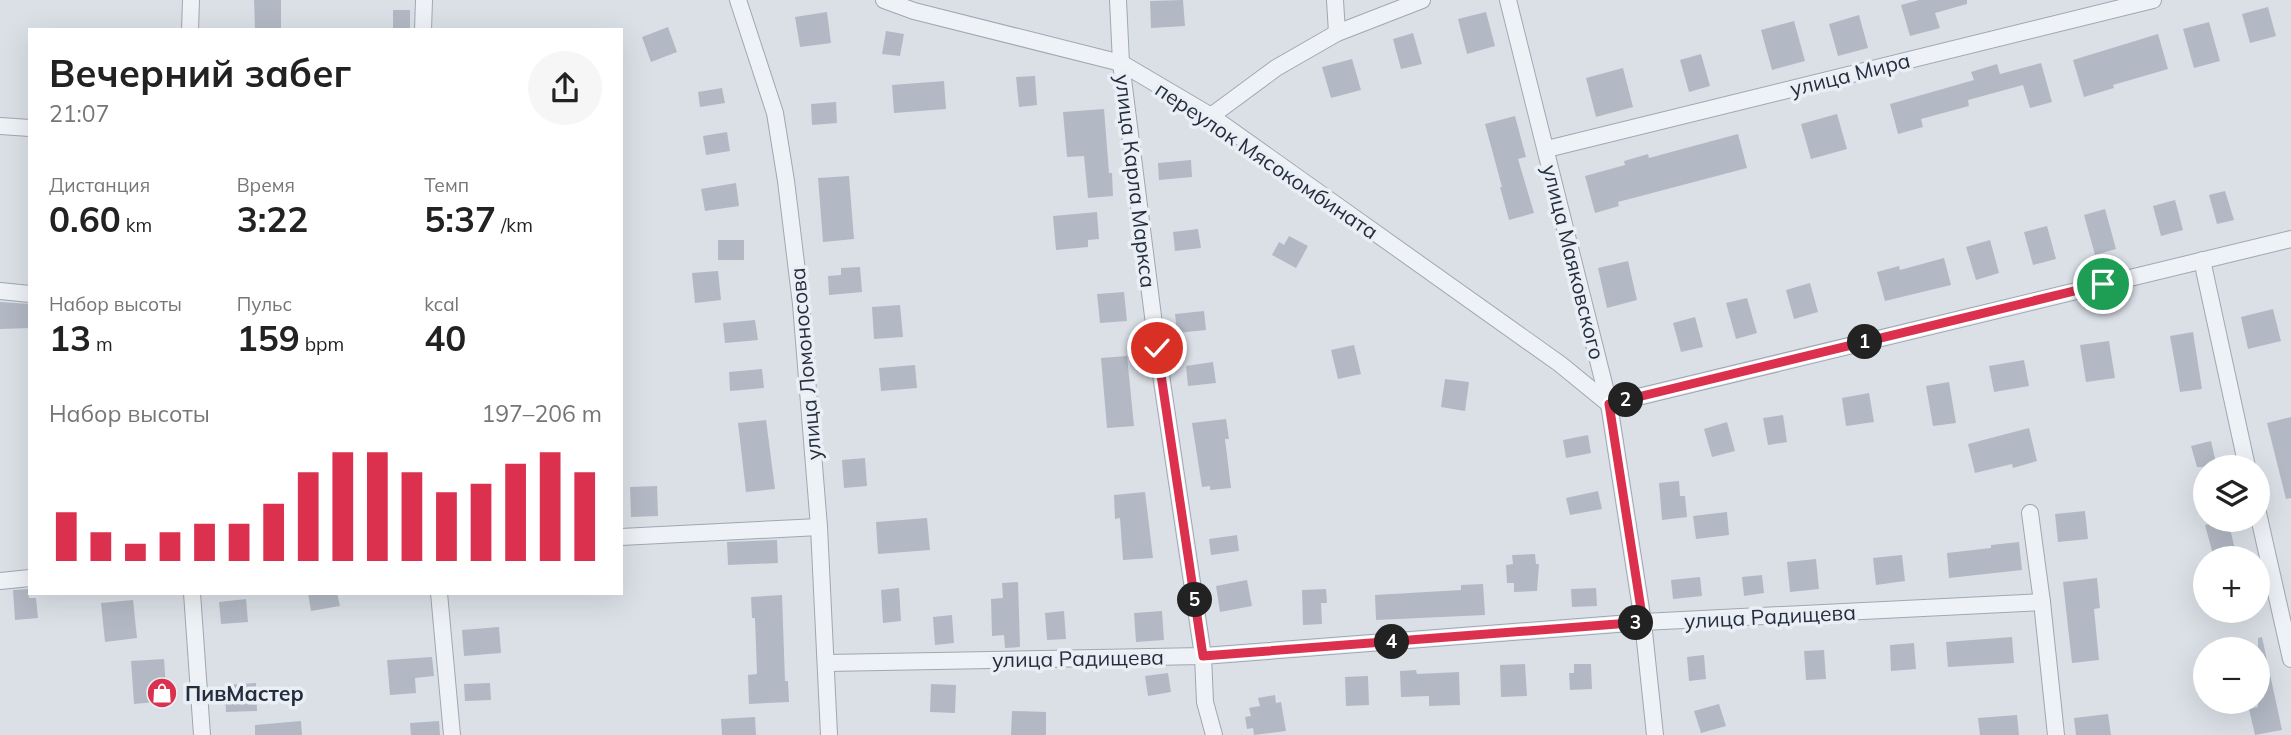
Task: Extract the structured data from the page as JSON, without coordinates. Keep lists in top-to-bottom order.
{
  "streets": {
    "street": [
      "улица Мира",
      "переулок Мясокомбината",
      "улица Карла Маркса",
      "улица Маяковского",
      "улица Ломоносова",
      "улица Радищева"
    ]
  },
  "crossings": [
    ["улица Мира", "улица Маяковского"],
    ["переулок Мясокомбината", "улица Карла Маркса"],
    ["переулок Мясокомбината", "улица Маяковского"],
    ["улица Карла Маркса", "улица Радищева"],
    ["улица Маяковского", "улица Радищева"],
    ["улица Ломоносова", "улица Радищева"]
  ],
  "places": {
    "shop": ["ПивМастер"]
  },
  "page": {
    "heading": ["Вечерний забег", "21:07"],
    "stats": [
      ["Дистанция", "0.60 km"],
      ["Время", "3:22"],
      ["Темп", "5:37 /km"],
      ["Набор высоты", "13 m"],
      ["Пульс", "159 bpm"],
      ["kcal", "40"]
    ],
    "pins": [
      "1",
      "2",
      "5",
      "3",
      "4"
    ],
    "chart": ["Набор высоты", "197–206 m"],
    "map_buttons": ["+", "−"]
  }
}
